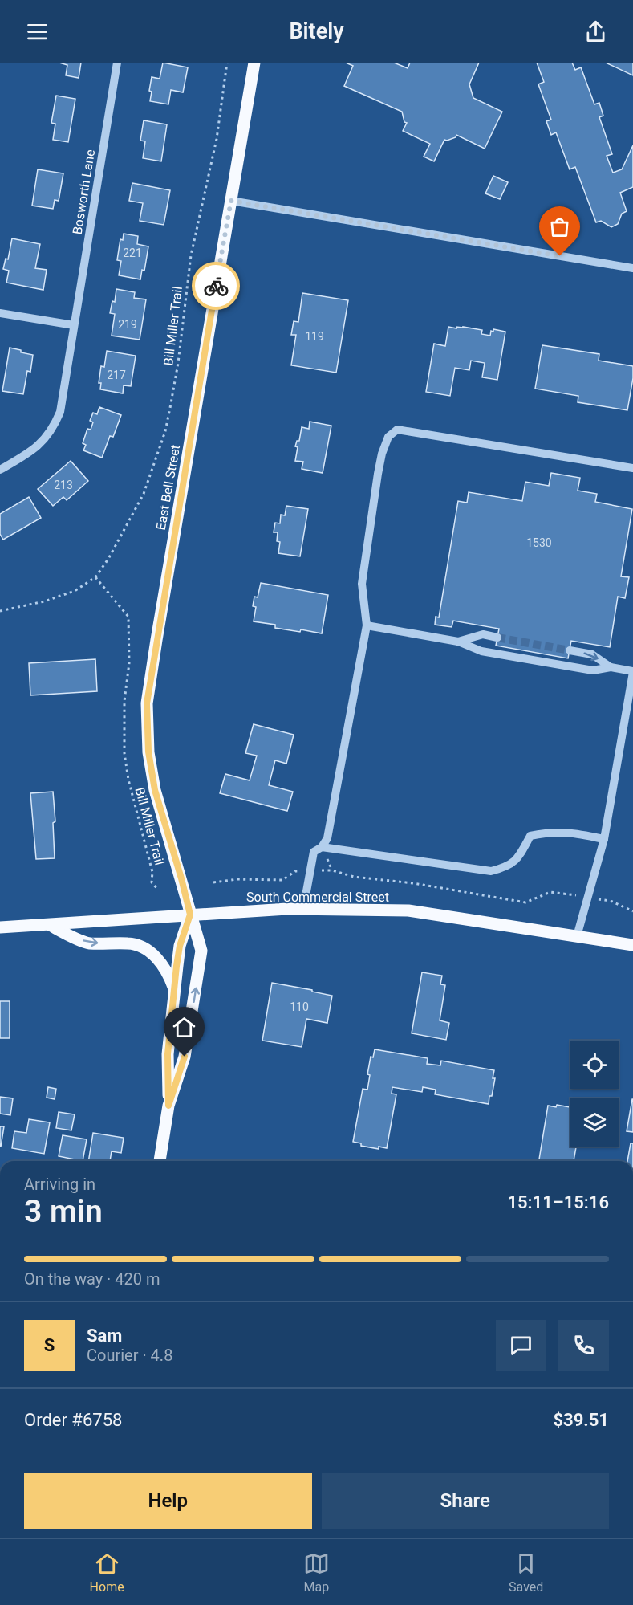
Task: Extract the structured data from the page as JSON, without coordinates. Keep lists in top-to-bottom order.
{
  "streets": {
    "main road": ["East Bell Street", "South Commercial Street"],
    "street": ["Bosworth Lane"],
    "path": ["Bill Miller Trail"]
  },
  "crossings": [
    ["East Bell Street", "South Commercial Street"]
  ],
  "house_numbers": [
    "221",
    "219",
    "119",
    "217",
    "213",
    "1530",
    "110"
  ],
  "page": {
    "header": "Bitely",
    "heading": ["3 min", "Arriving in", "15:11–15:16"],
    "panel": [
      "Sam",
      "Courier · 4.8",
      "Order #6758",
      "$39.51"
    ],
    "bar": "On the way · 420 m",
    "round": "S",
    "buttons": ["Help", "Share"],
    "tabs": ["Home", "Map", "Saved"]
  }
}
